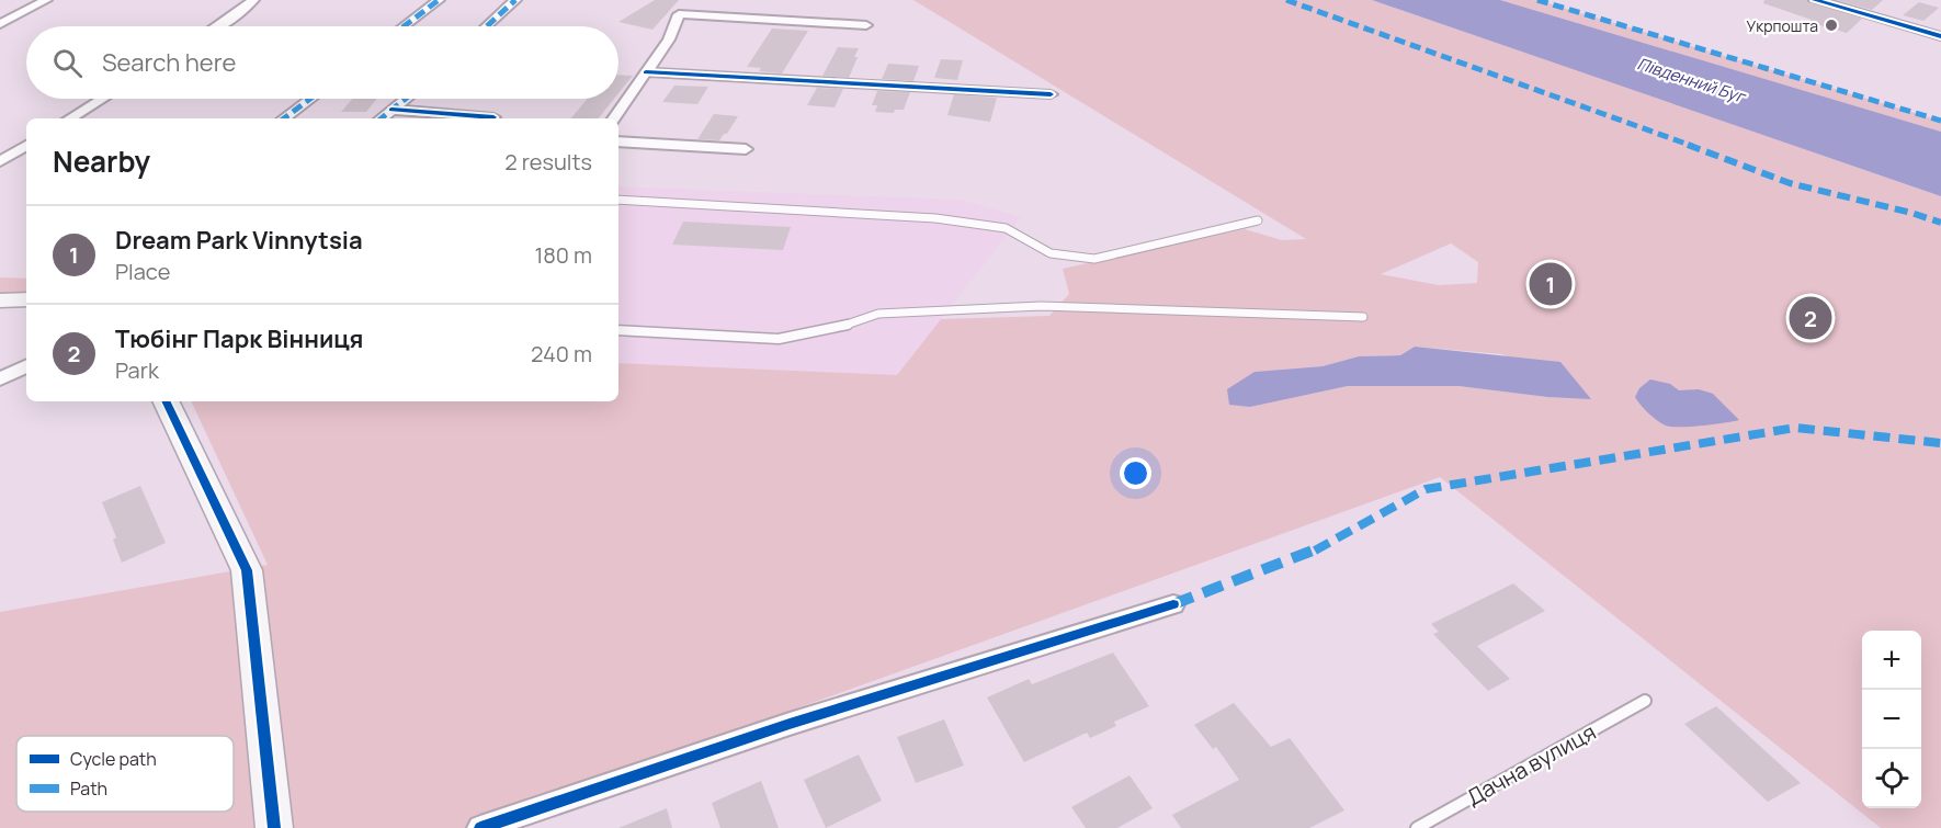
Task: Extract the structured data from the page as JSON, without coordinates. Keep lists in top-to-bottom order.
{
  "streets": {
    "lane": ["Дачна вулиця"]
  },
  "water": ["Південний Буг"],
  "places": ["Укрпошта"],
  "legend": ["Cycle path", "Path"],
  "page": {
    "search": "Search here",
    "heading": ["Nearby", "2 results"],
    "list": [
      {
        "mark": "1",
        "name": "Dream Park Vinnytsia",
        "note": "Place",
        "value": "180 m"
      },
      {
        "mark": "2",
        "name": "Тюбінг Парк Вінниця",
        "note": "Park",
        "value": "240 m"
      }
    ],
    "pins": ["1", "2"],
    "map_buttons": ["+", "−"]
  }
}
